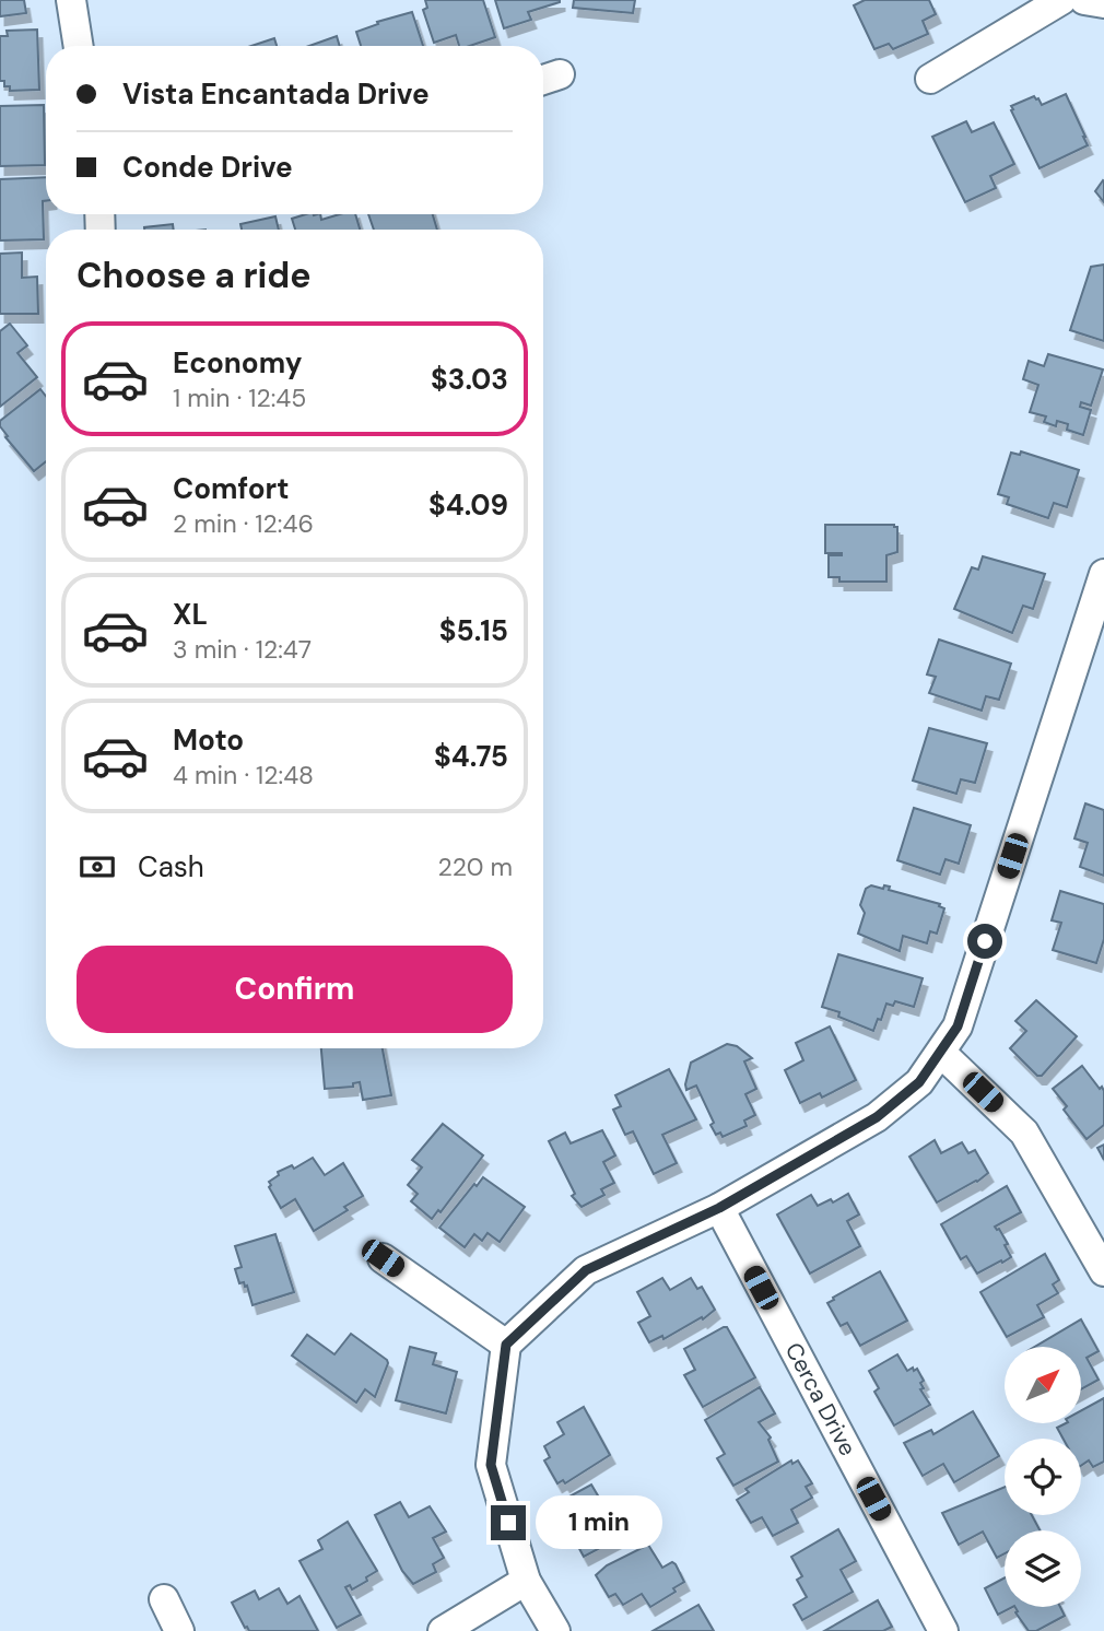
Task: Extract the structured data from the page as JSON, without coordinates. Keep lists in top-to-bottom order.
{
  "streets": {
    "street": ["Cerca Drive"]
  },
  "north": "top right",
  "page": {
    "banner": ["Vista Encantada Drive", "Conde Drive"],
    "heading": "Choose a ride",
    "list": [
      {
        "name": "Economy",
        "note": "1 min · 12:45",
        "value": "$3.03"
      },
      {
        "name": "Comfort",
        "note": "2 min · 12:46",
        "value": "$4.09"
      },
      {
        "name": "XL",
        "note": "3 min · 12:47",
        "value": "$5.15"
      },
      {
        "name": "Moto",
        "note": "4 min · 12:48",
        "value": "$4.75"
      }
    ],
    "pay": ["Cash", "220 m"],
    "buttons": "Confirm",
    "bubble": "1 min"
  }
}
